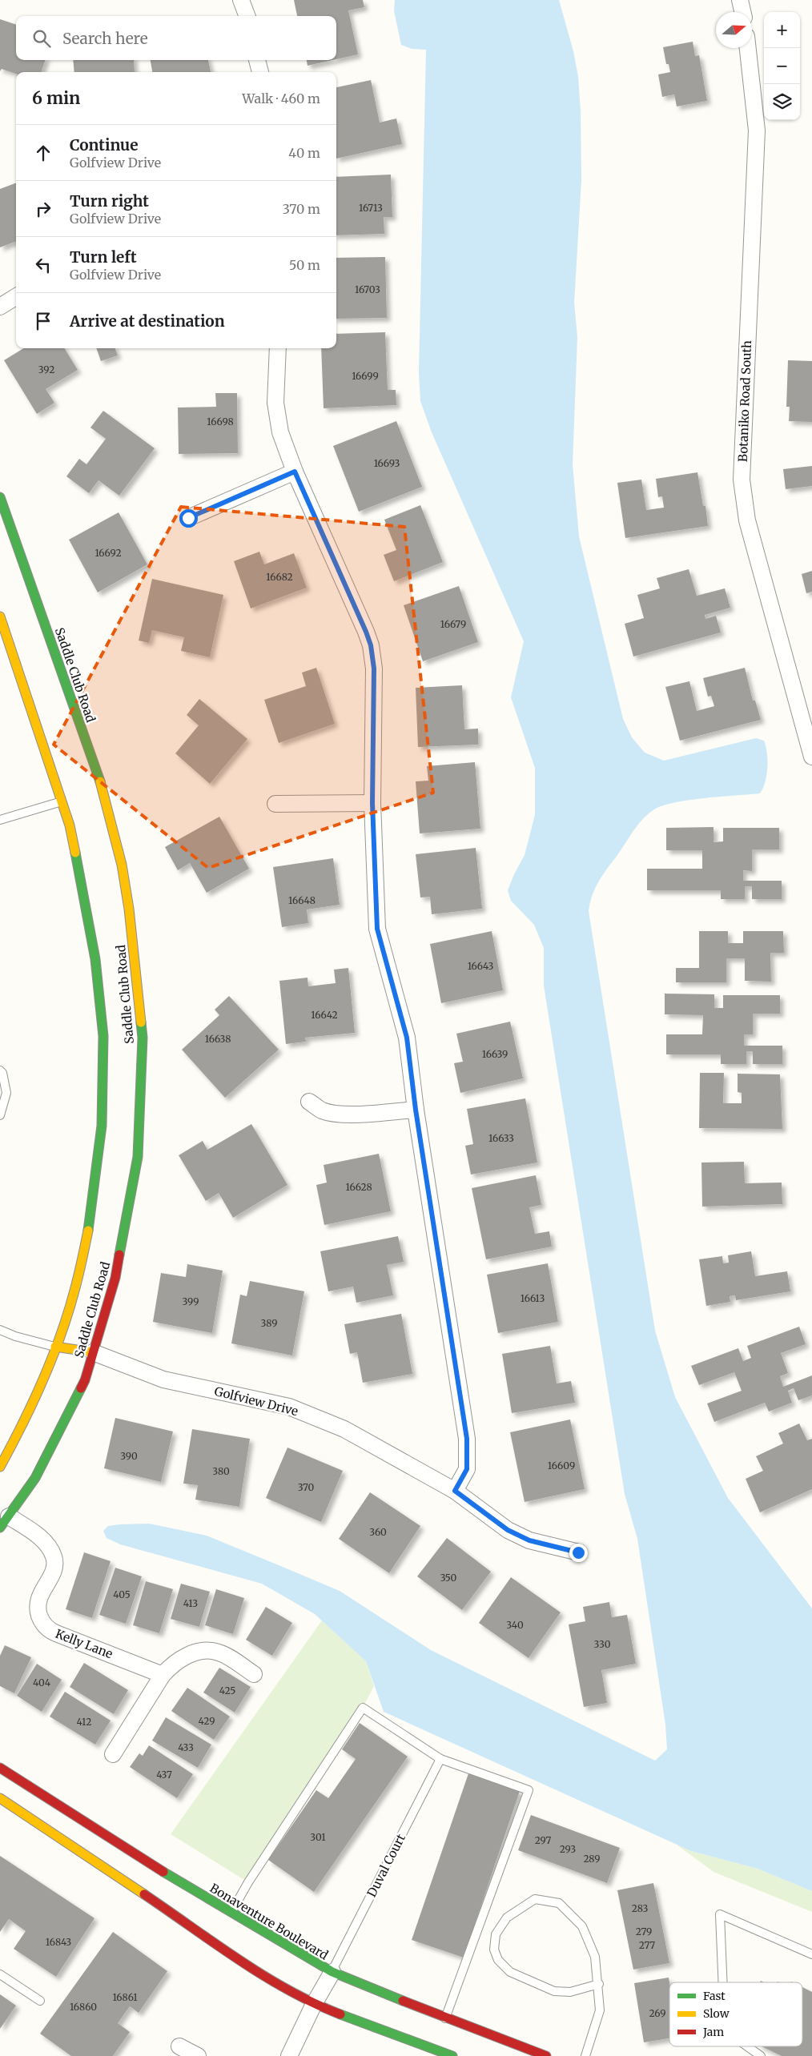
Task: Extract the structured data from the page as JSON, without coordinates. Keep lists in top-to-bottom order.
{
  "streets": {
    "street": [
      "Botaniko Road South",
      "Saddle Club Road",
      "Golfview Drive",
      "Kelly Lane",
      "Bonaventure Boulevard"
    ],
    "lane": ["Duval Court"]
  },
  "crossings": [
    ["Saddle Club Road", "Golfview Drive"],
    ["Saddle Club Road", "Kelly Lane"],
    ["Duval Court", "Bonaventure Boulevard"]
  ],
  "house_numbers": [
    "16713",
    "16703",
    "392",
    "16699",
    "16698",
    "16693",
    "16692",
    "16682",
    "16679",
    "16648",
    "16643",
    "16642",
    "16638",
    "16639",
    "16633",
    "16628",
    "16613",
    "399",
    "389",
    "390",
    "16609",
    "380",
    "370",
    "360",
    "350",
    "405",
    "413",
    "340",
    "330",
    "404",
    "425",
    "429",
    "412",
    "433",
    "437",
    "301",
    "297",
    "293",
    "289",
    "283",
    "279",
    "16843",
    "277",
    "16861",
    "16860",
    "269"
  ],
  "legend": ["Fast", "Slow", "Jam"],
  "north": "right",
  "page": {
    "map_buttons": ["+", "−"],
    "search": "Search here",
    "heading": ["6 min", "Walk · 460 m"],
    "list": [
      ["Continue", "Golfview Drive", "40 m"],
      ["Turn right", "Golfview Drive", "370 m"],
      ["Turn left", "Golfview Drive", "50 m"],
      "Arrive at destination"
    ]
  }
}
